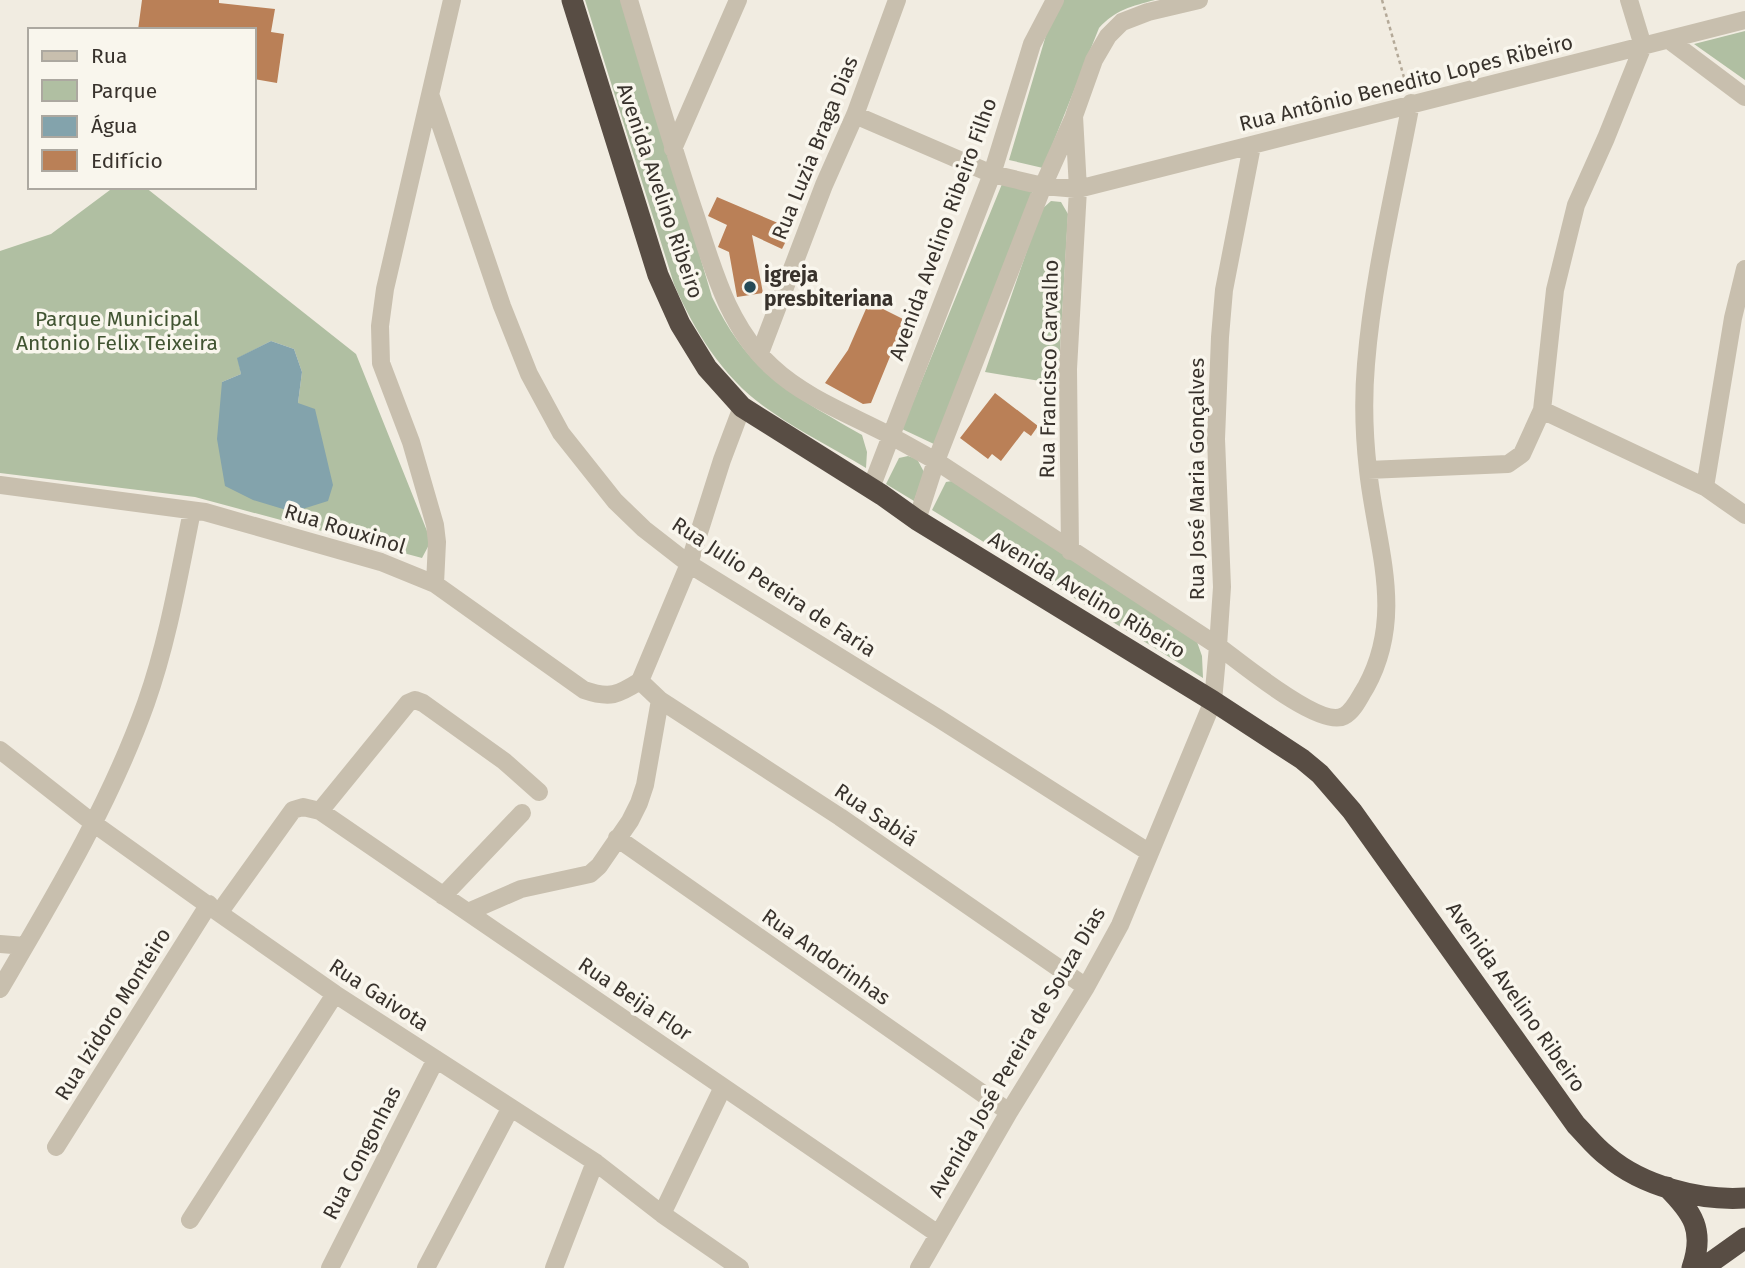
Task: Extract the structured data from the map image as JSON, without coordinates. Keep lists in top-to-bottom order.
{
  "streets": {
    "highway": ["Avenida Avelino Ribeiro"],
    "street": [
      "Rua Antônio Benedito Lopes Ribeiro",
      "Rua Luzia Braga Dias",
      "Avenida Avelino Ribeiro Filho",
      "Rua Francisco Carvalho",
      "Rua José Maria Gonçalves",
      "Rua Rouxinol",
      "Rua Julio Pereira de Faria",
      "Rua Sabiá",
      "Rua Andorinhas",
      "Rua Gaivota",
      "Rua Beija Flor",
      "Rua Izidoro Monteiro",
      "Avenida José Pereira de Souza Dias",
      "Rua Congonhas"
    ]
  },
  "crossings": [
    ["Rua Antônio Benedito Lopes Ribeiro", "Rua Luzia Braga Dias"],
    ["Rua Antônio Benedito Lopes Ribeiro", "Avenida Avelino Ribeiro Filho"],
    ["Rua Antônio Benedito Lopes Ribeiro", "Rua Francisco Carvalho"],
    ["Rua Antônio Benedito Lopes Ribeiro", "Rua José Maria Gonçalves"],
    ["Avenida Avelino Ribeiro", "Avenida Avelino Ribeiro Filho"],
    ["Avenida Avelino Ribeiro", "Rua José Maria Gonçalves"],
    ["Avenida Avelino Ribeiro", "Avenida José Pereira de Souza Dias"],
    ["Rua José Maria Gonçalves", "Avenida José Pereira de Souza Dias"],
    ["Rua Rouxinol", "Rua Sabiá"],
    ["Rua Julio Pereira de Faria", "Avenida José Pereira de Souza Dias"],
    ["Rua Sabiá", "Avenida José Pereira de Souza Dias"],
    ["Rua Andorinhas", "Avenida José Pereira de Souza Dias"],
    ["Rua Gaivota", "Rua Izidoro Monteiro"],
    ["Rua Gaivota", "Rua Congonhas"],
    ["Rua Beija Flor", "Rua Izidoro Monteiro"],
    ["Rua Beija Flor", "Avenida José Pereira de Souza Dias"]
  ],
  "parks": ["Parque Municipal Antonio Felix Teixeira"],
  "places": ["igreja presbiteriana"],
  "legend": [
    "Rua",
    "Parque",
    "Água",
    "Edifício"
  ]
}
